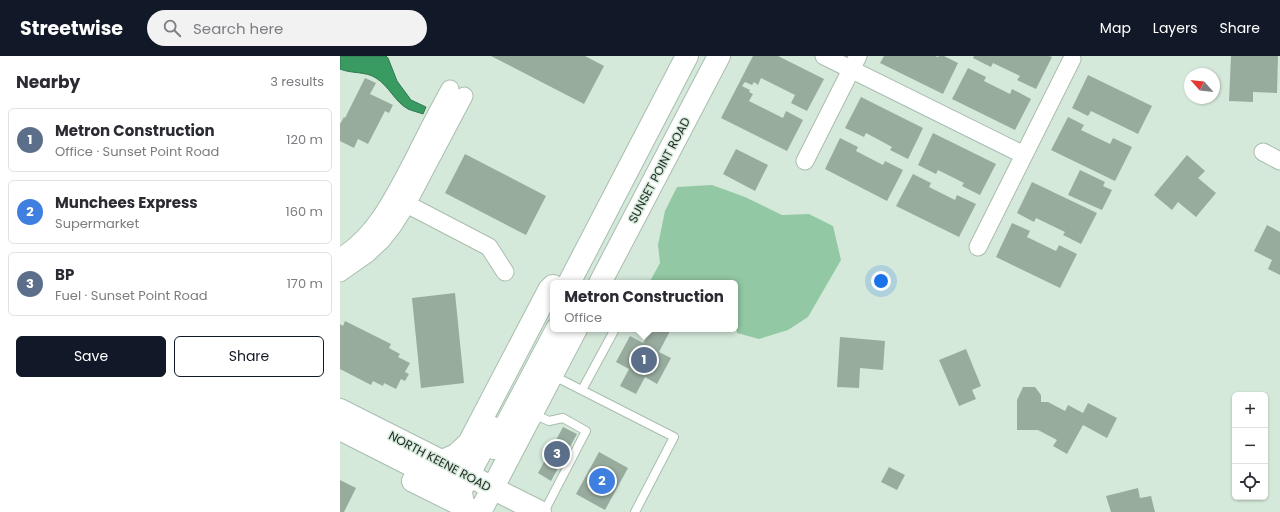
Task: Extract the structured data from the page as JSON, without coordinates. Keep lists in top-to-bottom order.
{
  "streets": {
    "main road": ["SUNSET POINT ROAD", "NORTH KEENE ROAD"]
  },
  "north": "top left",
  "page": {
    "header": "Streetwise",
    "search": "Search here",
    "nav": ["Map", "Layers", "Share"],
    "heading": ["Nearby", "3 results"],
    "list": [
      {
        "mark": "1",
        "name": "Metron Construction",
        "note": "Office · Sunset Point Road",
        "value": "120 m"
      },
      {
        "mark": "2",
        "name": "Munchees Express",
        "note": "Supermarket",
        "value": "160 m"
      },
      {
        "mark": "3",
        "name": "BP",
        "note": "Fuel · Sunset Point Road",
        "value": "170 m"
      }
    ],
    "popup": ["Metron Construction", "Office"],
    "buttons": ["Save", "Share"],
    "pins": ["1", "3", "2"],
    "map_buttons": ["+", "−"]
  }
}
